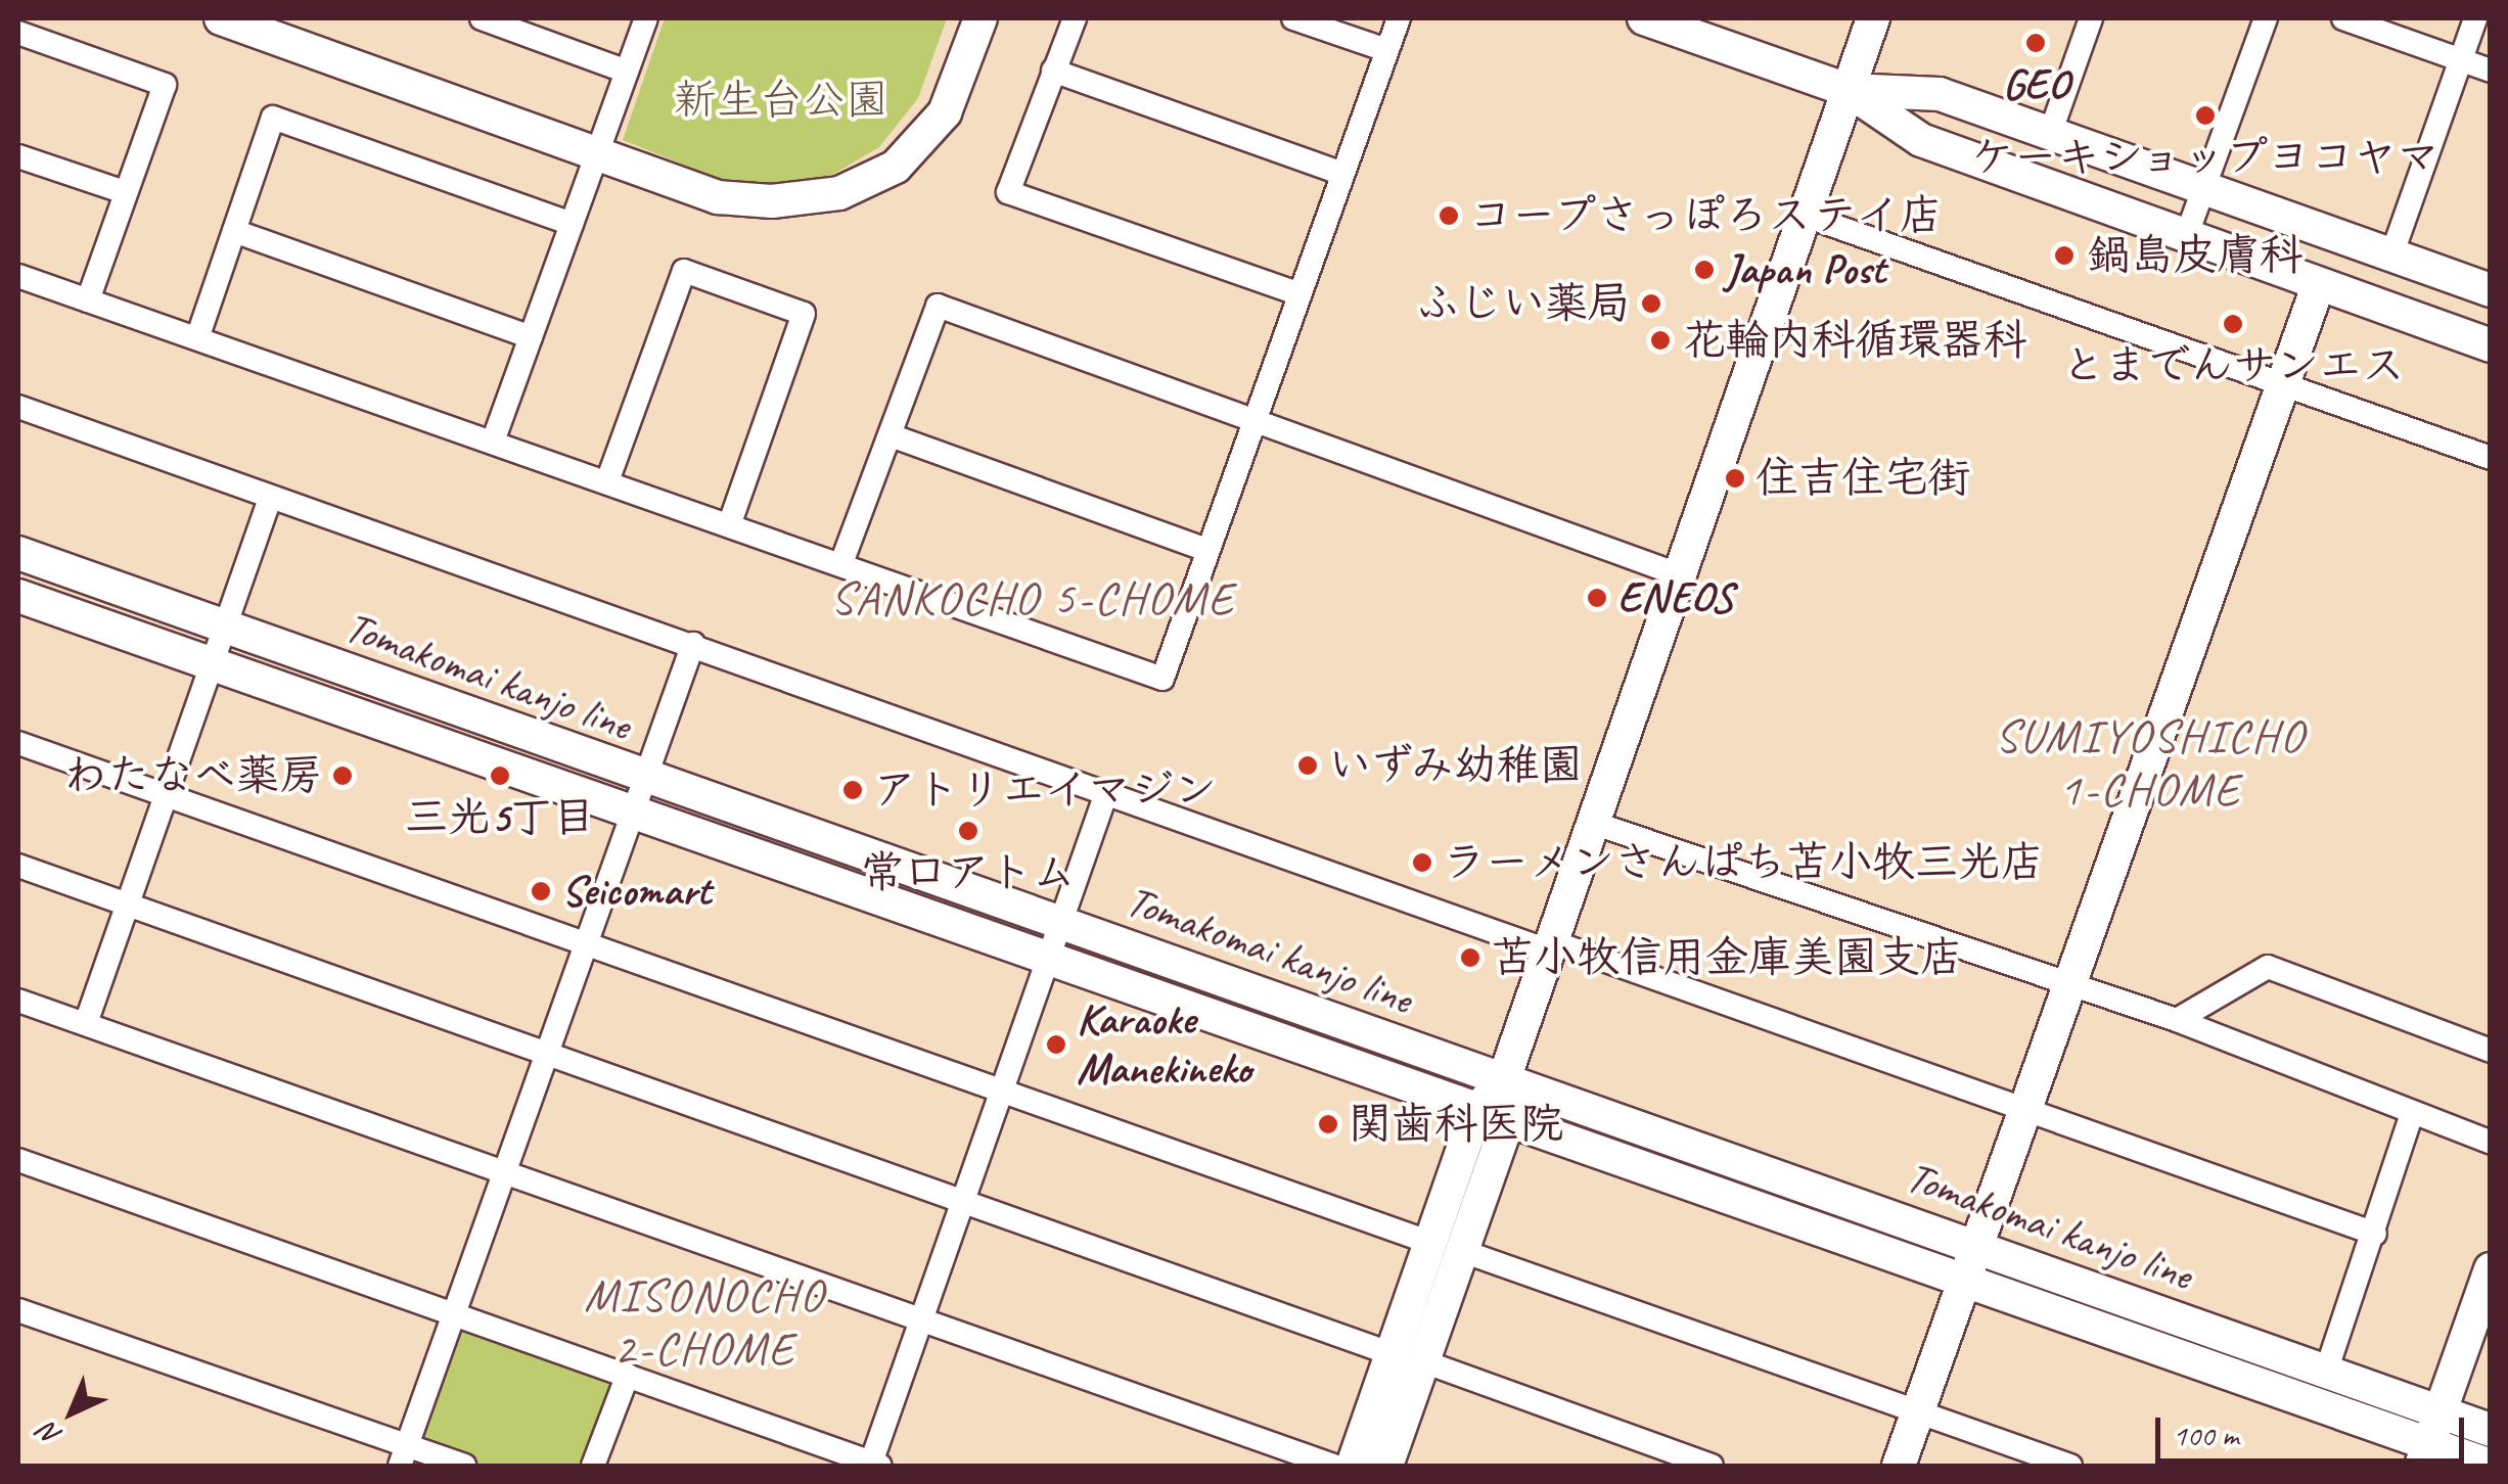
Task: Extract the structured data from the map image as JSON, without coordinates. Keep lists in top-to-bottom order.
{
  "streets": {
    "street": ["Tomakomai kanjo line"]
  },
  "districts": ["SANKOCHO 5-CHOME", "SUMIYOSHICHO 1-CHOME", "MISONOCHO 2-CHOME"],
  "parks": ["新生台公園"],
  "places": [
    "GEO",
    "ケーキショップヨコヤマ",
    "コープさっぽろステイ店",
    "鍋島皮膚科",
    "Japan Post",
    "ふじい薬局",
    "とまでんサンエス",
    "花輪内科循環器科",
    "住吉住宅街",
    "ENEOS",
    "いずみ幼稚園",
    "わたなべ薬房",
    "三光5丁目",
    "アトリエイマジン",
    "常口アトム",
    "ラーメンさんぱち苫小牧三光店",
    "Seicomart",
    "苫小牧信用金庫美園支店",
    "Karaoke Manekineko",
    "関歯科医院"
  ],
  "scale_bar": "100 m",
  "north": "bottom left"
}
